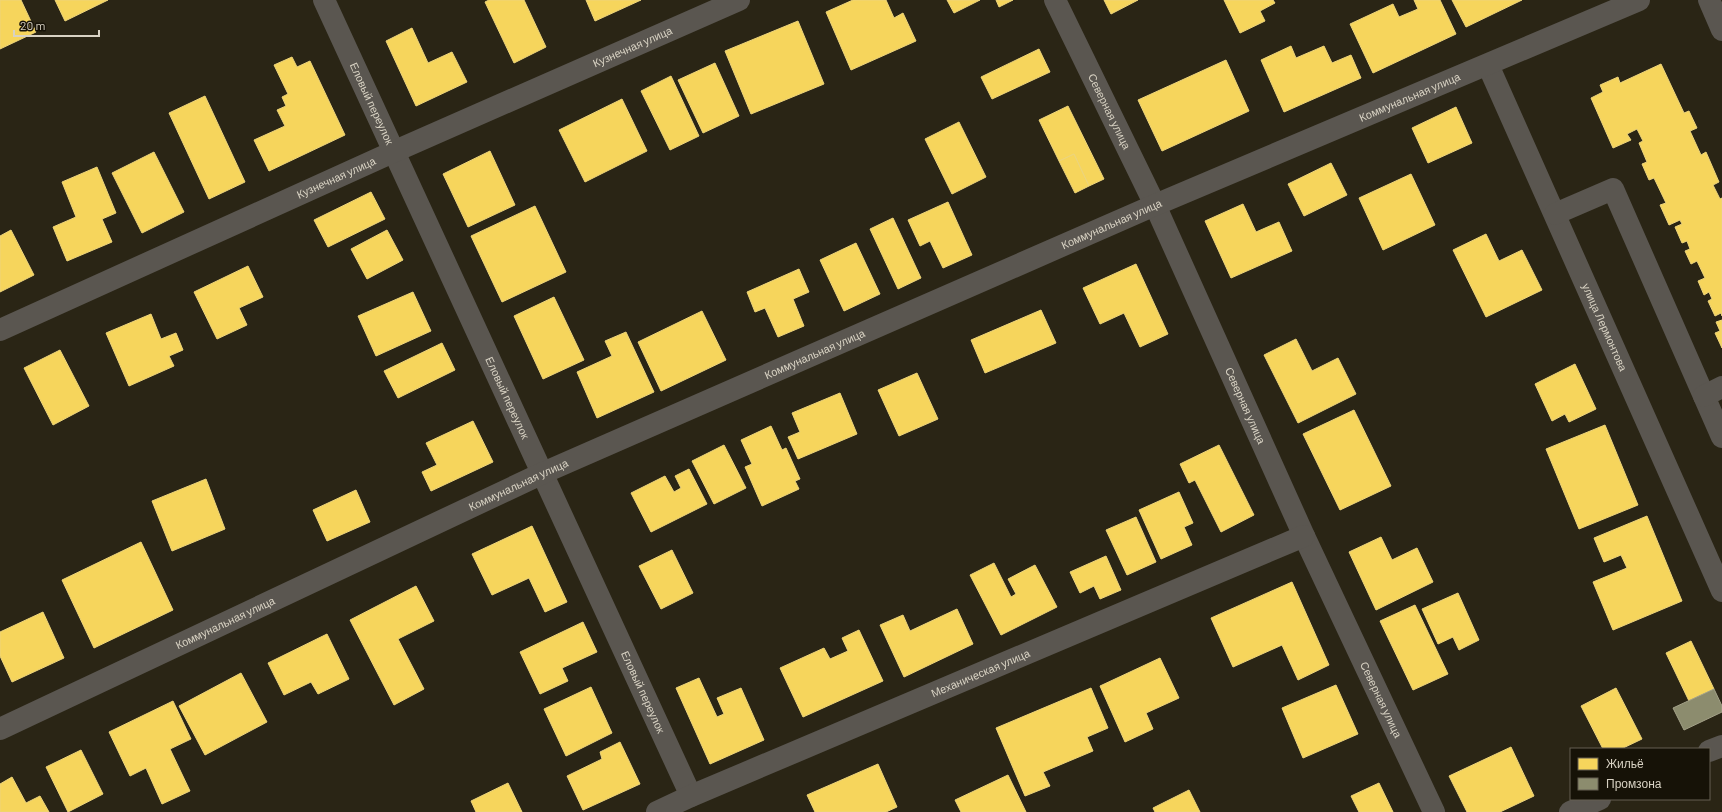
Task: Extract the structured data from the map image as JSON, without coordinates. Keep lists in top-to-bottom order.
{
  "streets": {
    "street": [
      "Кузнечная улица",
      "Коммунальная улица",
      "Еловый переулок",
      "Северная улица",
      "улица Лермонтова",
      "Механическая улица"
    ]
  },
  "crossings": [
    ["Кузнечная улица", "Еловый переулок"],
    ["Коммунальная улица", "Еловый переулок"],
    ["Коммунальная улица", "Северная улица"],
    ["Коммунальная улица", "улица Лермонтова"],
    ["Еловый переулок", "Механическая улица"],
    ["Северная улица", "Механическая улица"]
  ],
  "legend": ["Жильё", "Промзона"],
  "scale_bar": "20 m"
}
